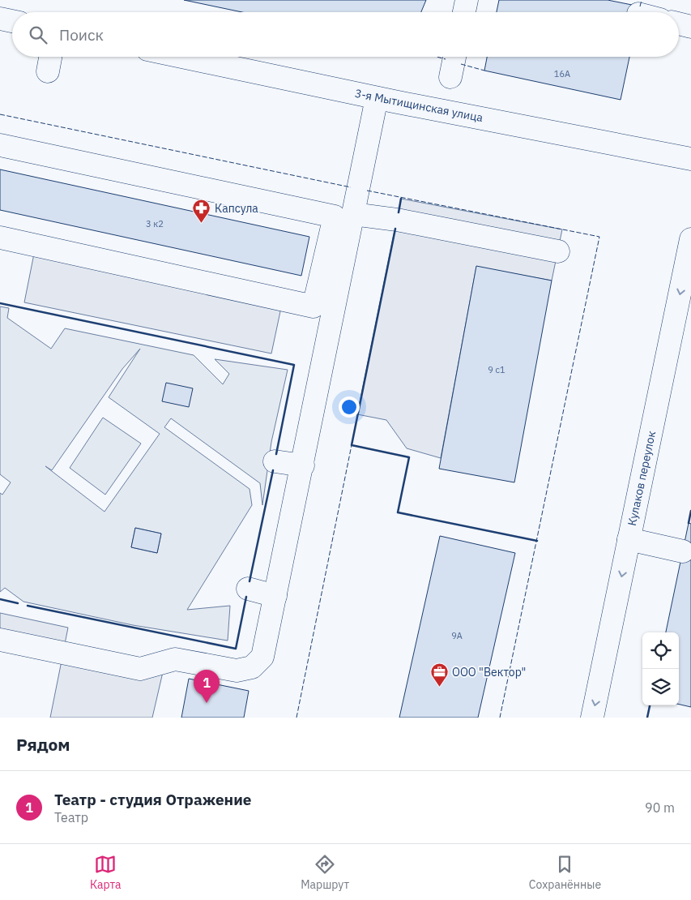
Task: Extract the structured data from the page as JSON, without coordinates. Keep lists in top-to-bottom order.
{
  "streets": {
    "street": ["3-я Мытищинская улица", "Кулаков переулок"]
  },
  "one_way": ["Кулаков переулок"],
  "places": {
    "pharmacy": ["Капсула"],
    "office": ["ООО \"Вектор\""]
  },
  "house_numbers": [
    "16А",
    "3 к2",
    "9 с1",
    "9А"
  ],
  "page": {
    "search": "Поиск",
    "pins": "1",
    "heading": "Рядом",
    "list": [
      {
        "mark": "1",
        "name": "Театр - студия Отражение",
        "note": "Театр",
        "value": "90 m"
      }
    ],
    "nav": ["Карта", "Маршрут", "Сохранённые"]
  }
}
